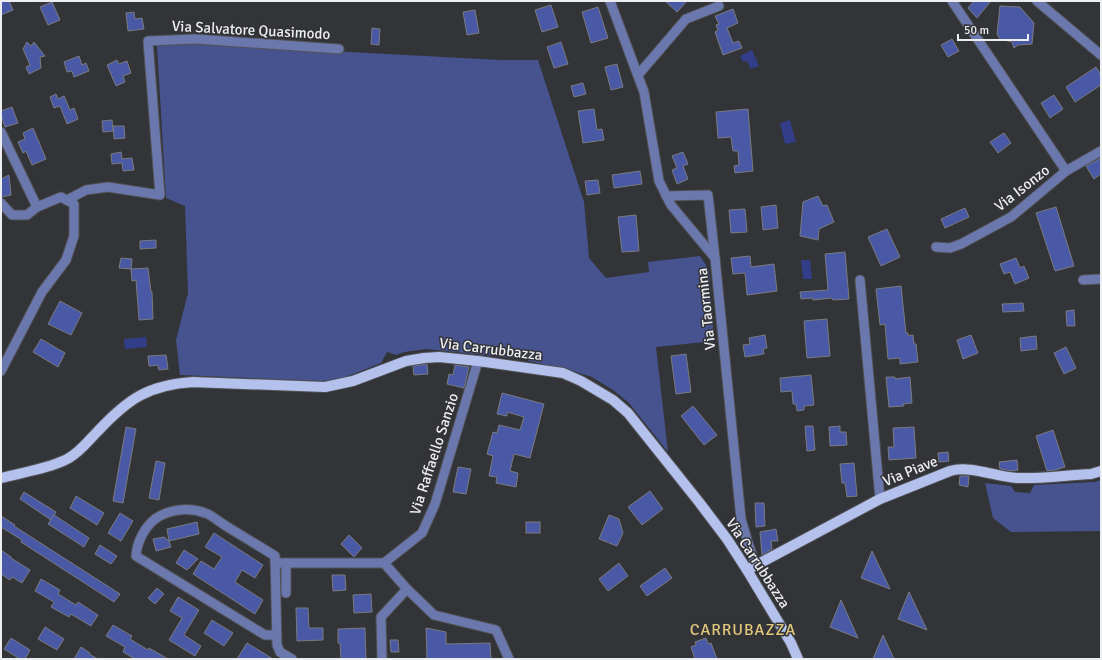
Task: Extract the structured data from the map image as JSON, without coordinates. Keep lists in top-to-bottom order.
{
  "streets": {
    "main road": ["Via Carrubbazza", "Via Piave"],
    "street": [
      "Via Salvatore Quasimodo",
      "Via Isonzo",
      "Via Taormina",
      "Via Raffaello Sanzio"
    ]
  },
  "crossings": [
    ["Via Taormina", "Via Carrubbazza"],
    ["Via Taormina", "Via Piave"],
    ["Via Carrubbazza", "Via Raffaello Sanzio"],
    ["Via Carrubbazza", "Via Piave"]
  ],
  "districts": ["CARRUBAZZA"],
  "scale_bar": "50 m"
}
